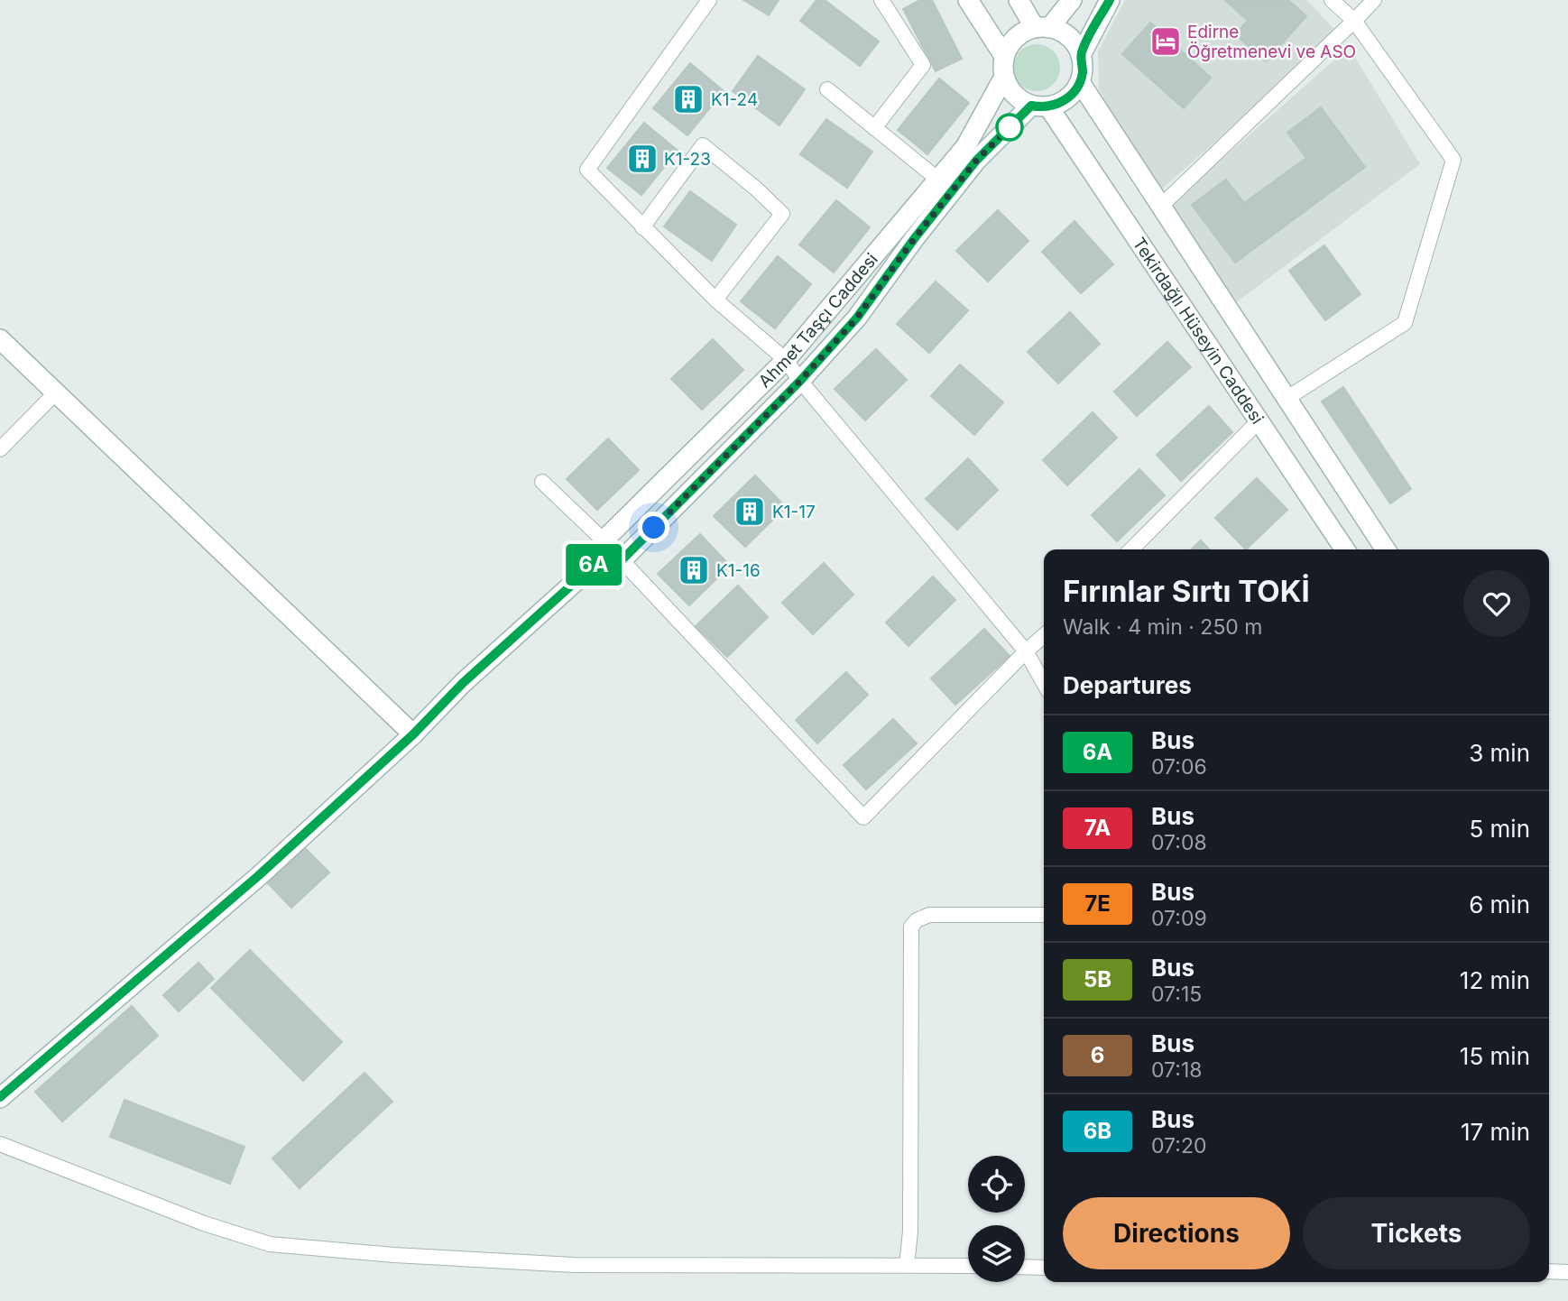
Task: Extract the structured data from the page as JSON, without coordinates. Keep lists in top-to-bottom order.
{
  "streets": {
    "main road": ["Ahmet Taşçı Caddesi", "Tekirdağlı Hüseyin Caddesi"]
  },
  "crossings": [
    ["Ahmet Taşçı Caddesi", "Tekirdağlı Hüseyin Caddesi"]
  ],
  "places": {
    "hotel": ["Edirne Öğretmenevi ve ASO"],
    "building": [
      "K1-24",
      "K1-23",
      "K1-17",
      "K1-16"
    ]
  },
  "lines": ["bus line 6A"],
  "page": {
    "on_map": "6A",
    "heading": [
      ["Fırınlar Sırtı TOKİ", "Walk · 4 min · 250 m"],
      "Departures"
    ],
    "list": [
      {
        "mark": "6A",
        "name": "Bus",
        "note": "07:06",
        "value": "3 min"
      },
      {
        "mark": "7A",
        "name": "Bus",
        "note": "07:08",
        "value": "5 min"
      },
      {
        "mark": "7E",
        "name": "Bus",
        "note": "07:09",
        "value": "6 min"
      },
      {
        "mark": "5B",
        "name": "Bus",
        "note": "07:15",
        "value": "12 min"
      },
      {
        "mark": "6",
        "name": "Bus",
        "note": "07:18",
        "value": "15 min"
      },
      {
        "mark": "6B",
        "name": "Bus",
        "note": "07:20",
        "value": "17 min"
      }
    ],
    "buttons": ["Directions", "Tickets"]
  }
}
